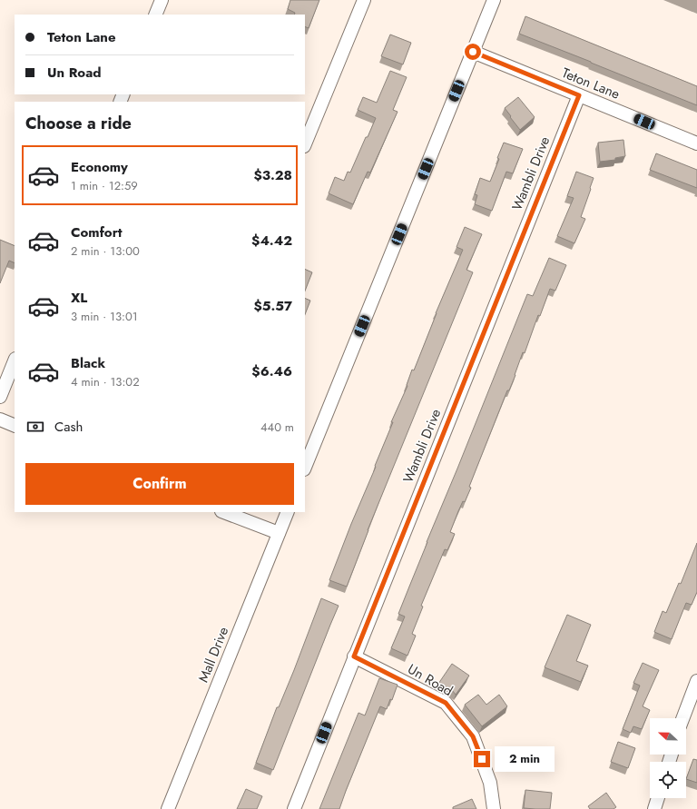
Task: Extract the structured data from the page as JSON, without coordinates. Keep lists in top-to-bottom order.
{
  "streets": {
    "street": [
      "Teton Lane",
      "Wambli Drive",
      "Mall Drive",
      "Un Road"
    ]
  },
  "crossings": [
    ["Teton Lane", "Wambli Drive"],
    ["Wambli Drive", "Un Road"]
  ],
  "north": "left",
  "page": {
    "banner": ["Teton Lane", "Un Road"],
    "heading": "Choose a ride",
    "list": [
      {
        "name": "Economy",
        "note": "1 min · 12:59",
        "value": "$3.28"
      },
      {
        "name": "Comfort",
        "note": "2 min · 13:00",
        "value": "$4.42"
      },
      {
        "name": "XL",
        "note": "3 min · 13:01",
        "value": "$5.57"
      },
      {
        "name": "Black",
        "note": "4 min · 13:02",
        "value": "$6.46"
      }
    ],
    "pay": ["Cash", "440 m"],
    "buttons": "Confirm",
    "bubble": "2 min"
  }
}
